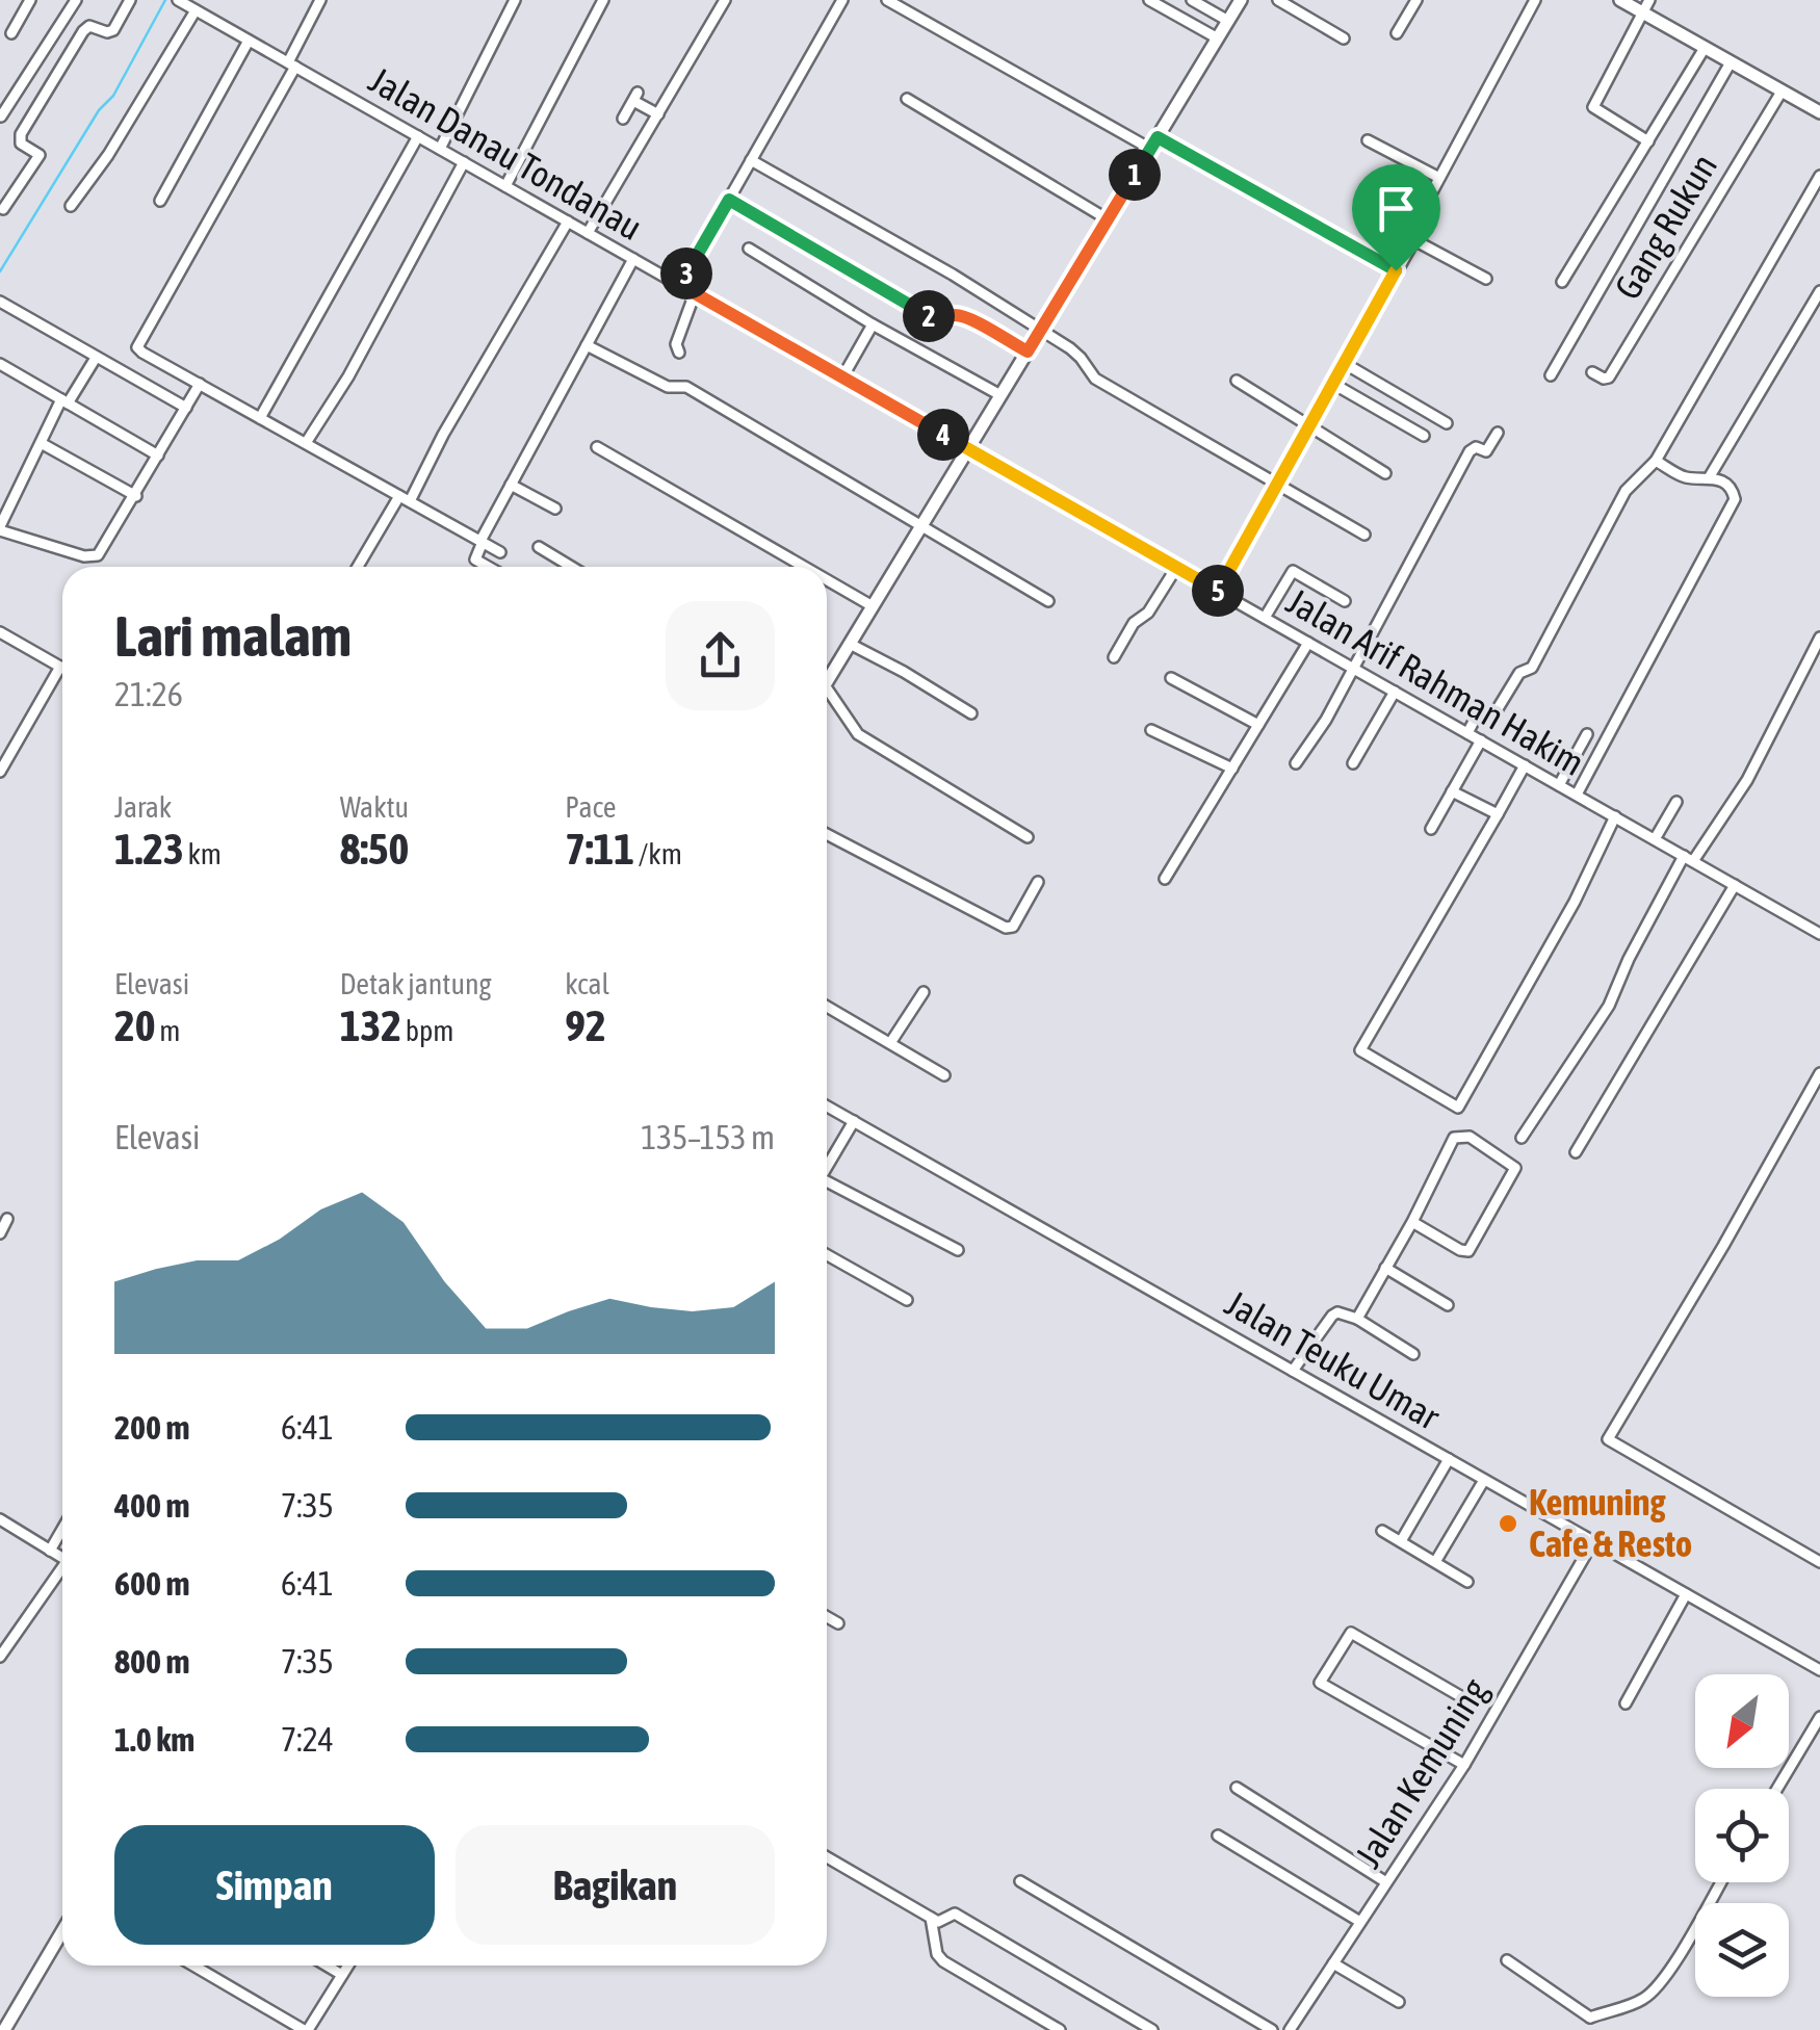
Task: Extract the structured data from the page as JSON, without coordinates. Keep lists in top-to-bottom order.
{
  "streets": {
    "street": [
      "Jalan Danau Tondanau",
      "Gang Rukun",
      "Jalan Arif Rahman Hakim",
      "Jalan Teuku Umar",
      "Jalan Kemuning"
    ]
  },
  "crossings": [
    ["Jalan Danau Tondanau", "Jalan Arif Rahman Hakim"],
    ["Jalan Teuku Umar", "Jalan Kemuning"]
  ],
  "places": ["Kemuning Cafe & Resto"],
  "north": "bottom left",
  "page": {
    "pins": [
      "1",
      "3",
      "2",
      "4",
      "5"
    ],
    "heading": ["Lari malam", "21:26"],
    "stats": [
      ["Jarak", "1.23 km"],
      ["Waktu", "8:50"],
      ["Pace", "7:11 /km"],
      ["Elevasi", "20 m"],
      ["Detak jantung", "132 bpm"],
      ["kcal", "92"]
    ],
    "chart": ["Elevasi", "135–153 m"],
    "list": [
      {
        "name": "200 m",
        "note": "6:41"
      },
      {
        "name": "400 m",
        "note": "7:35"
      },
      {
        "name": "600 m",
        "note": "6:41"
      },
      {
        "name": "800 m",
        "note": "7:35"
      },
      {
        "name": "1.0 km",
        "note": "7:24"
      }
    ],
    "buttons": ["Simpan", "Bagikan"]
  }
}
